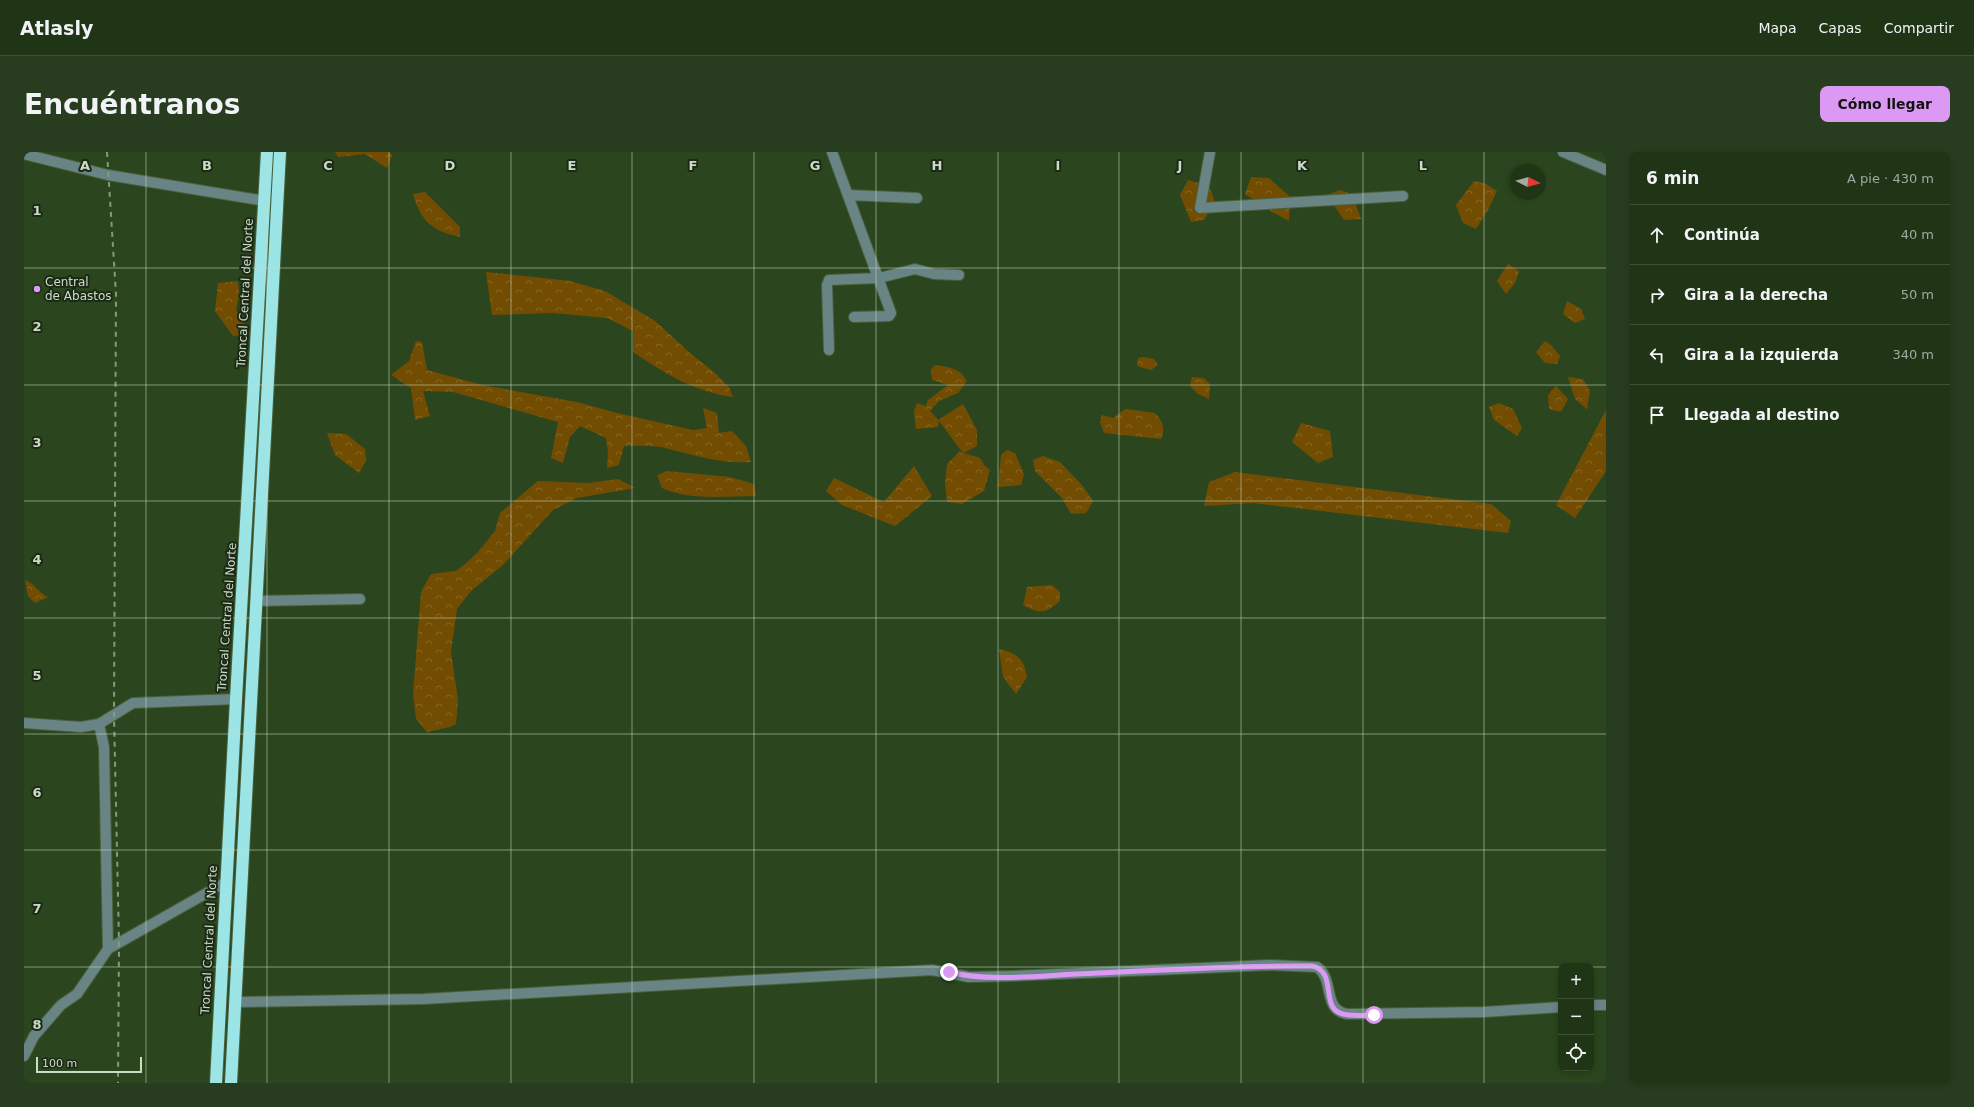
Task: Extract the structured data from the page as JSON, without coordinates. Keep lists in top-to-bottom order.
{
  "streets": {
    "highway": ["Troncal Central del Norte"]
  },
  "places": ["Central de Abastos"],
  "scale_bar": "100 m",
  "north": "right",
  "page": {
    "header": "Atlasly",
    "nav": ["Mapa", "Capas", "Compartir"],
    "buttons": "Cómo llegar",
    "title": "Encuéntranos",
    "heading": ["6 min", "A pie · 430 m"],
    "list": [
      ["Continúa", "40 m"],
      ["Gira a la derecha", "50 m"],
      ["Gira a la izquierda", "340 m"],
      "Llegada al destino"
    ],
    "map_buttons": ["+", "−"],
    "scale": "100 m"
  },
  "grid": {
    "columns": [
      "A",
      "B",
      "C",
      "D",
      "E",
      "F",
      "G",
      "H",
      "I",
      "J",
      "K",
      "L"
    ],
    "rows": [
      "1",
      "2",
      "3",
      "4",
      "5",
      "6",
      "7",
      "8"
    ]
  }
}
